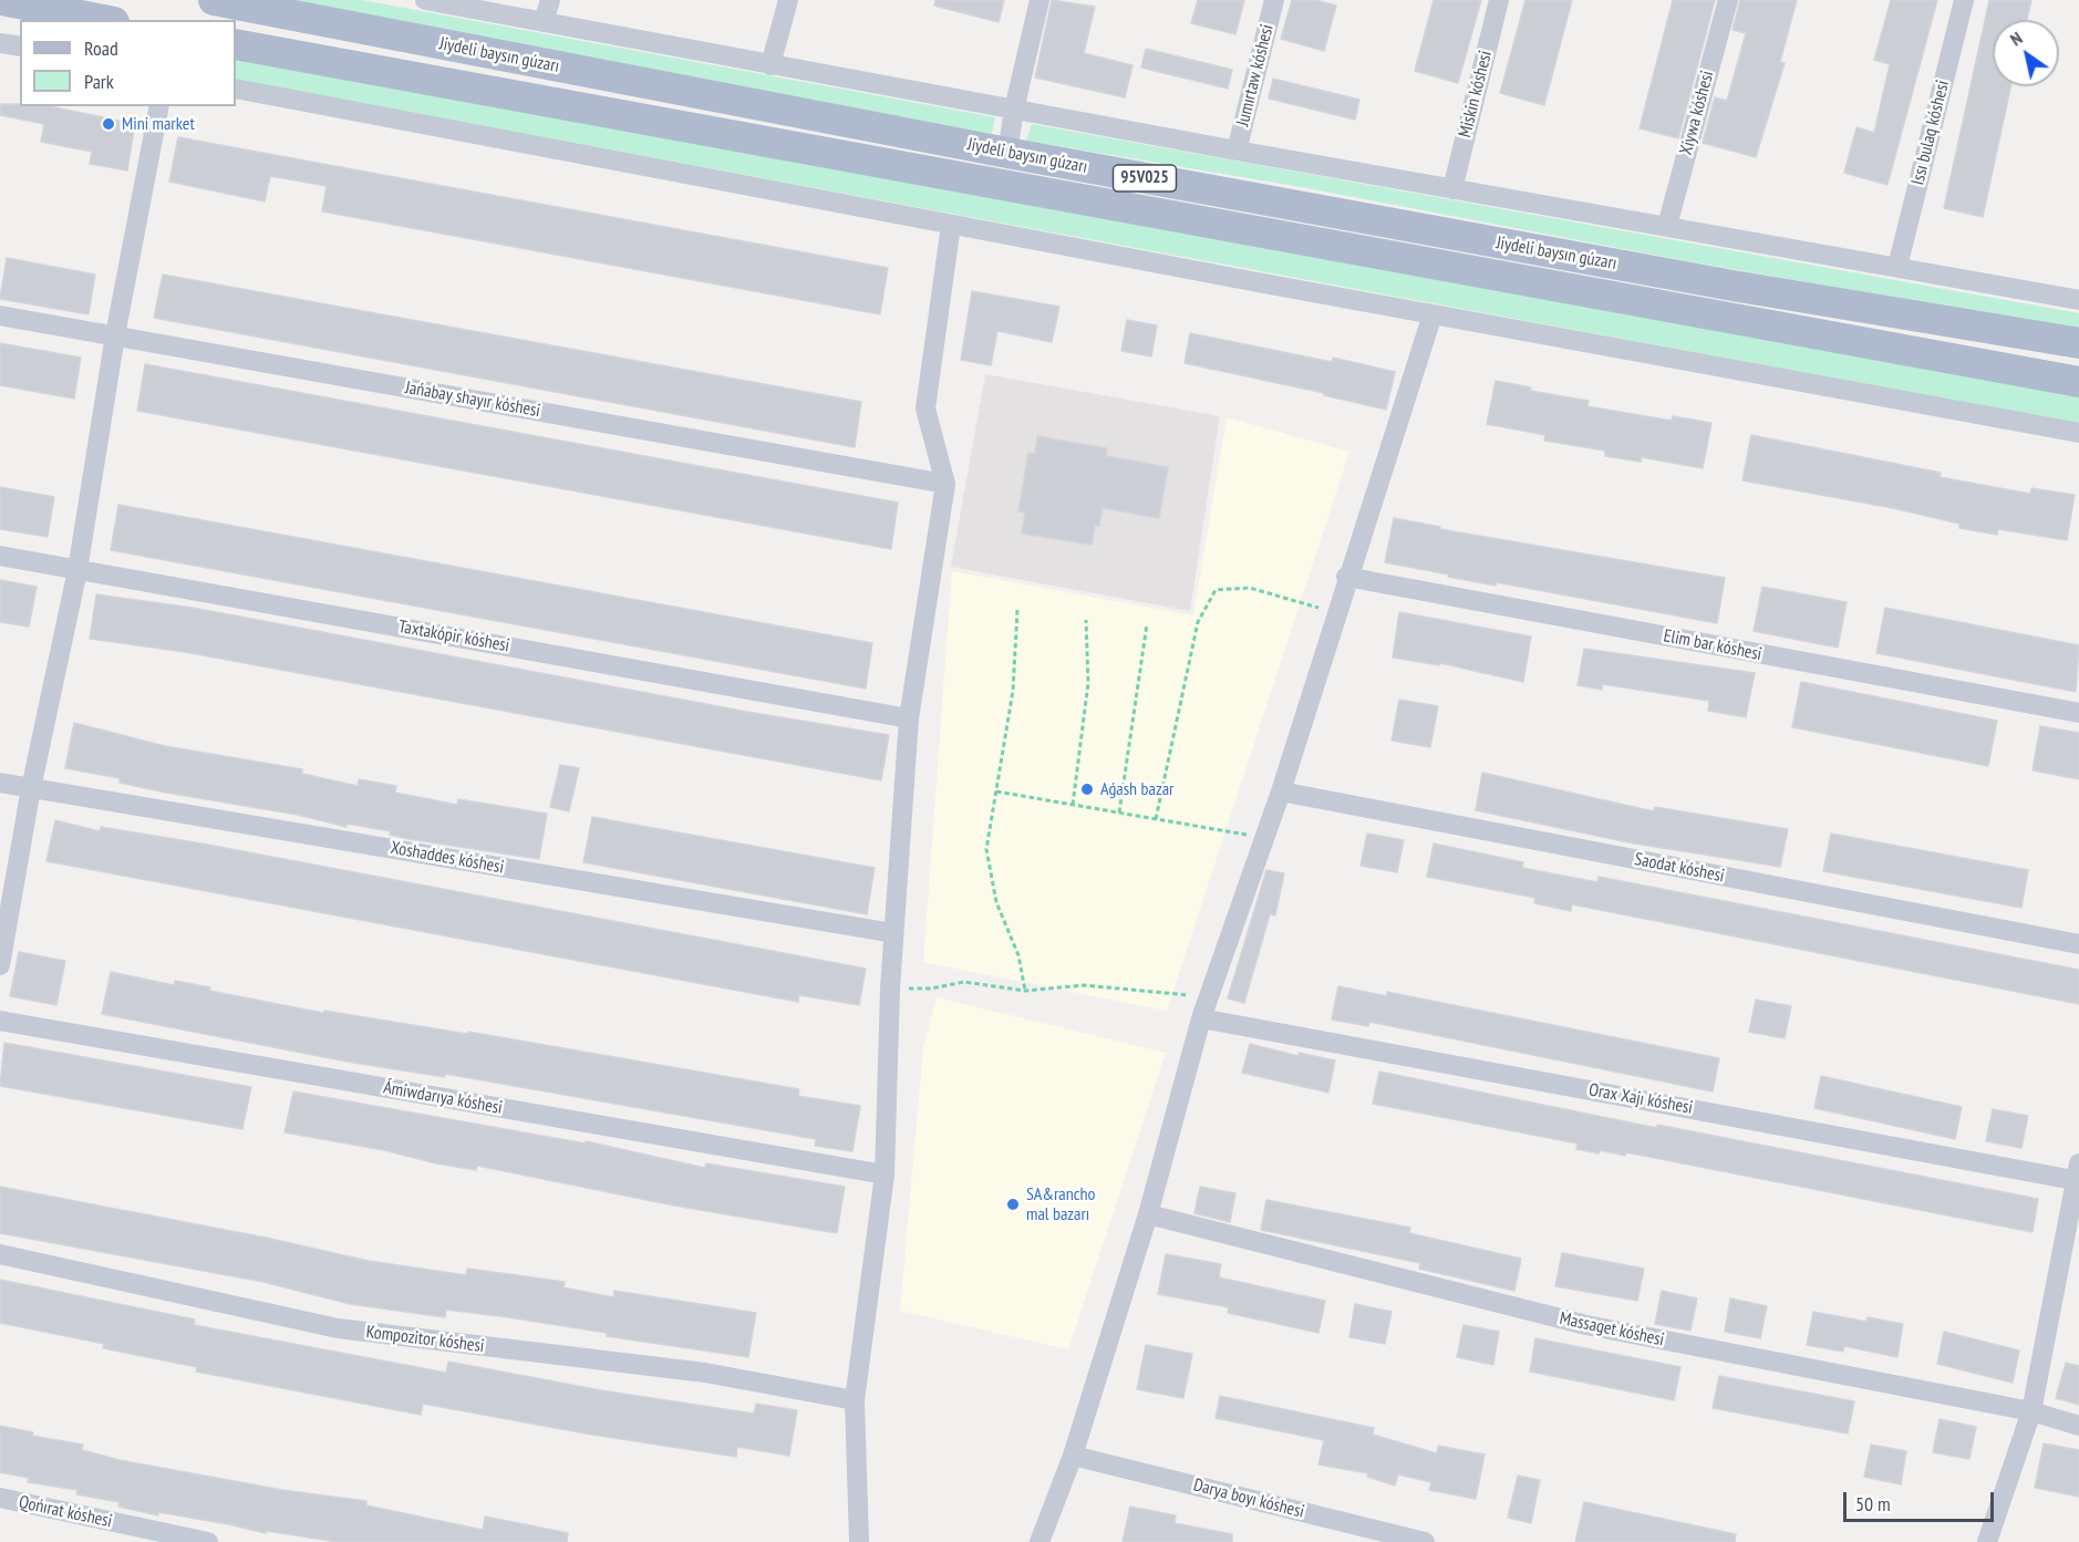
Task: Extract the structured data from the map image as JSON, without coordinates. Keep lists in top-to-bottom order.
{
  "streets": {
    "main road": ["Jiydeli baysın gúzarı", "95V025"],
    "street": [
      "Jumırtaw kóshesi",
      "Miskin kóshesi",
      "Xiywa kóshesi",
      "Issı bulaq kóshesi",
      "Jańabay shayır kóshesi",
      "Taxtakópir kóshesi",
      "Elim bar kóshesi",
      "Xoshaddes kóshesi",
      "Saodat kóshesi",
      "Ámiwdarıya kóshesi",
      "Orax Xajı kóshesi",
      "Massaget kóshesi",
      "Kompozitor kóshesi",
      "Darya boyı kóshesi",
      "Qońırat kóshesi"
    ]
  },
  "places": ["Mini market", "Aǵash bazar", "SA&rancho mal bazarı"],
  "legend": ["Road", "Park"],
  "scale_bar": "50 m",
  "north": "top left"
}
